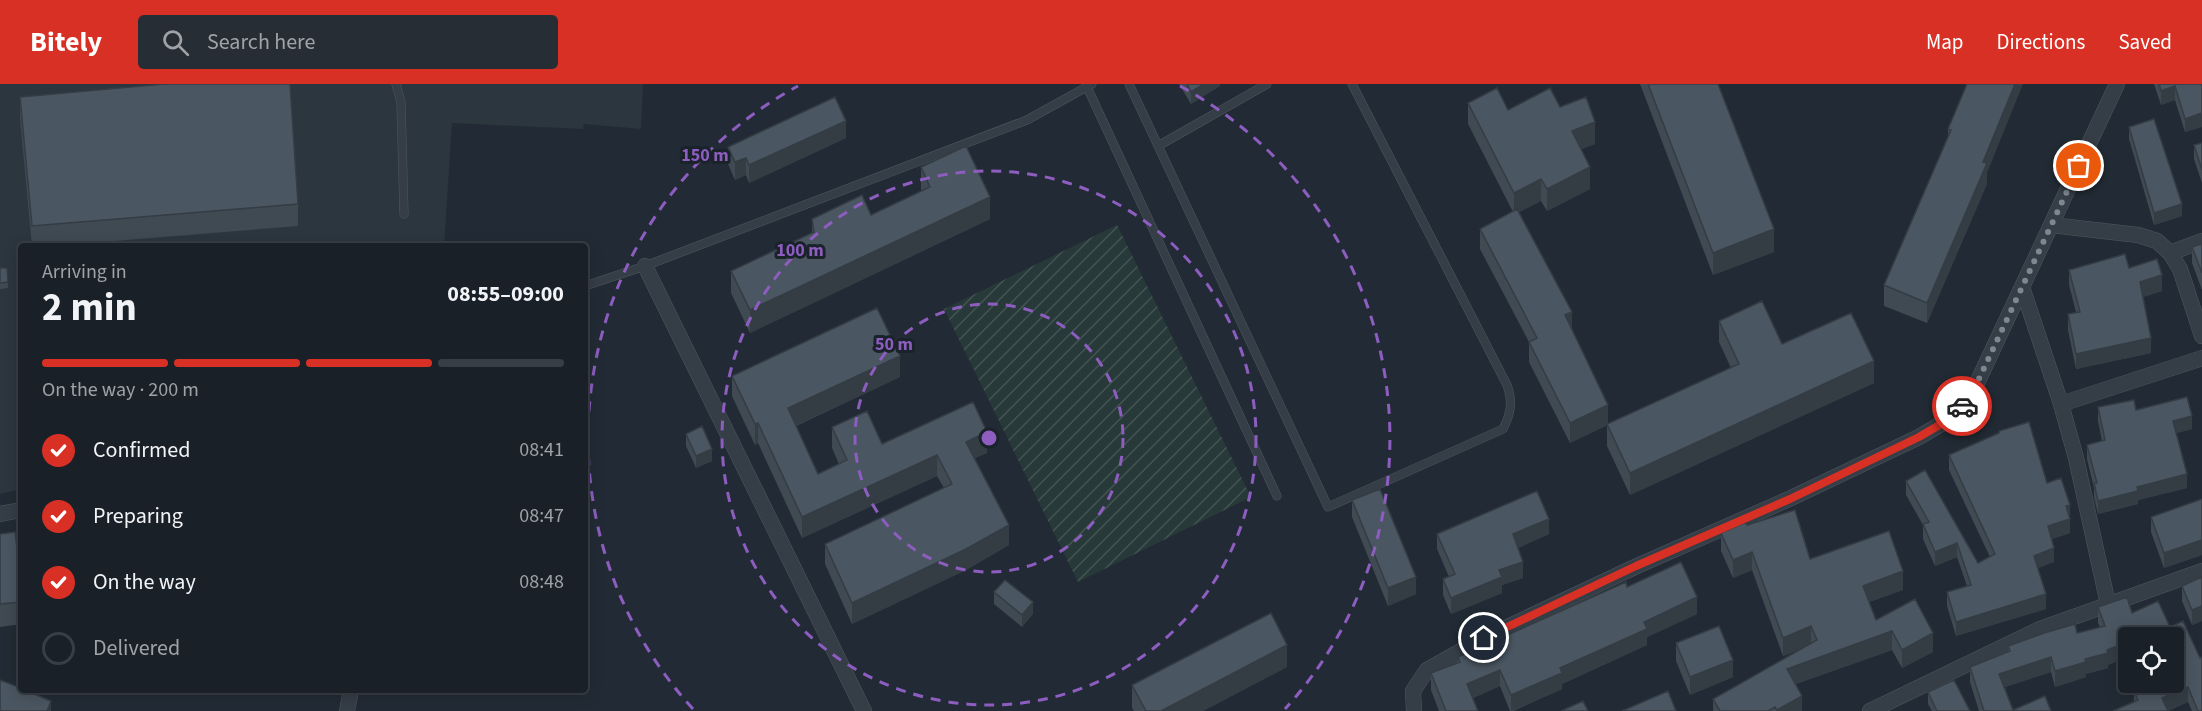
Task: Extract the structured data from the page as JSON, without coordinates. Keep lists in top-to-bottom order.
{
  "page": {
    "header": "Bitely",
    "search": "Search here",
    "nav": ["Map", "Directions", "Saved"],
    "heading": ["2 min", "Arriving in", "08:55–09:00"],
    "bar": "On the way · 200 m",
    "list": [
      ["Confirmed", "08:41"],
      ["Preparing", "08:47"],
      ["On the way", "08:48"],
      "Delivered"
    ]
  },
  "rings": ["150 m", "100 m", "50 m"]
}
